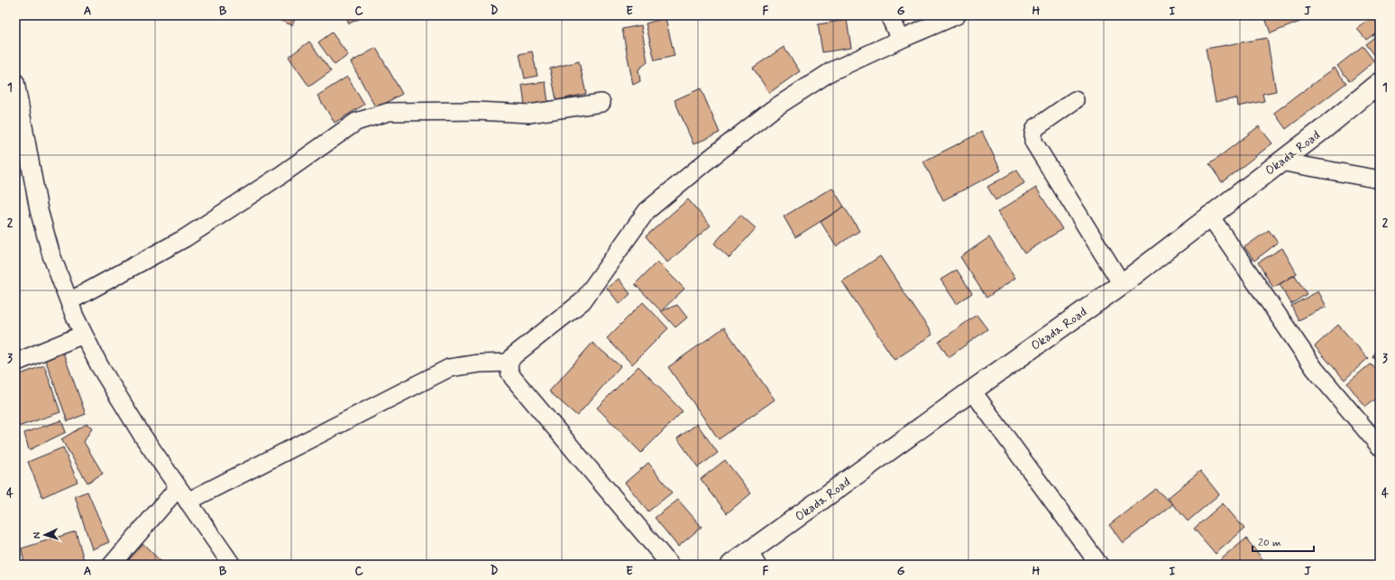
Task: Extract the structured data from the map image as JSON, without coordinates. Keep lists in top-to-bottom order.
{
  "streets": {
    "street": ["Okada Road"]
  },
  "scale_bar": "20 m",
  "north": "left",
  "grid": {
    "columns": [
      "A",
      "B",
      "C",
      "D",
      "E",
      "F",
      "G",
      "H",
      "I",
      "J"
    ],
    "rows": [
      "1",
      "2",
      "3",
      "4"
    ]
  }
}
